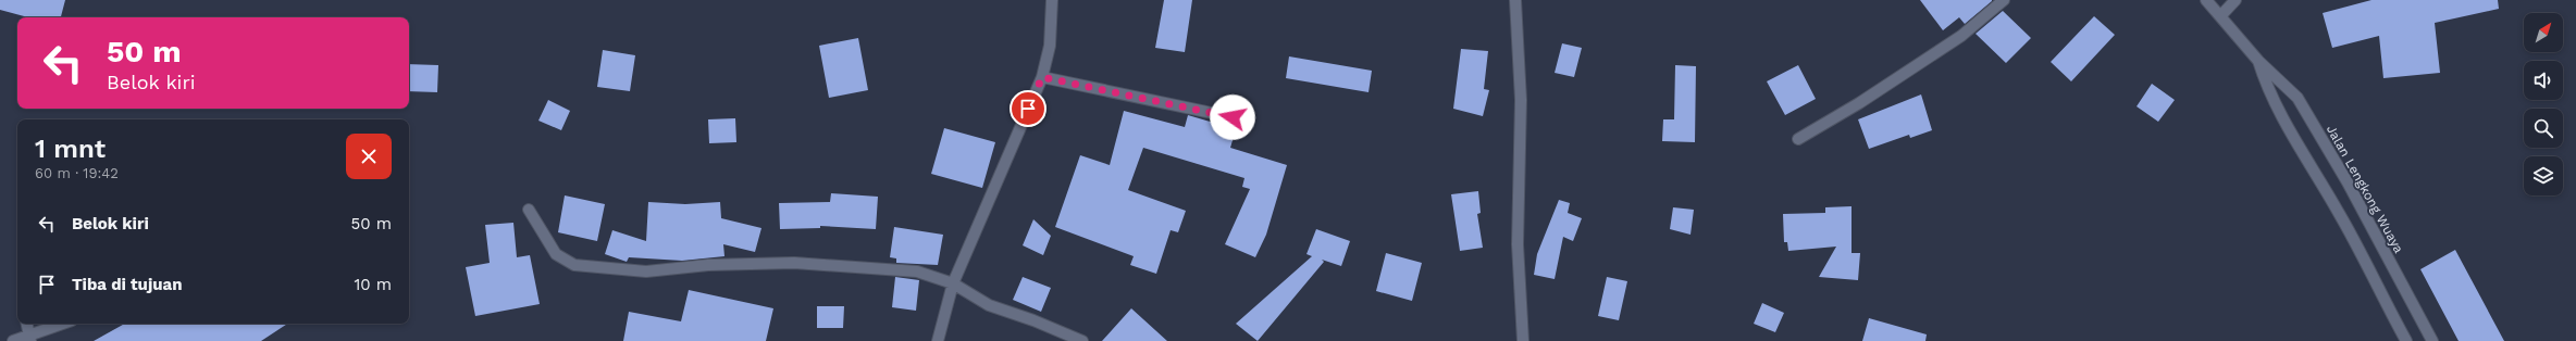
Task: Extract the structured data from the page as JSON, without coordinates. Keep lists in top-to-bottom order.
{
  "streets": {
    "street": ["Jalan Lengkong Wuaya"]
  },
  "north": "top right",
  "page": {
    "turn": ["50 m", "Belok kiri"],
    "heading": ["1 mnt", "60 m · 19:42"],
    "list": [
      {
        "name": "Belok kiri",
        "value": "50 m"
      },
      {
        "name": "Tiba di tujuan",
        "value": "10 m"
      }
    ]
  }
}
